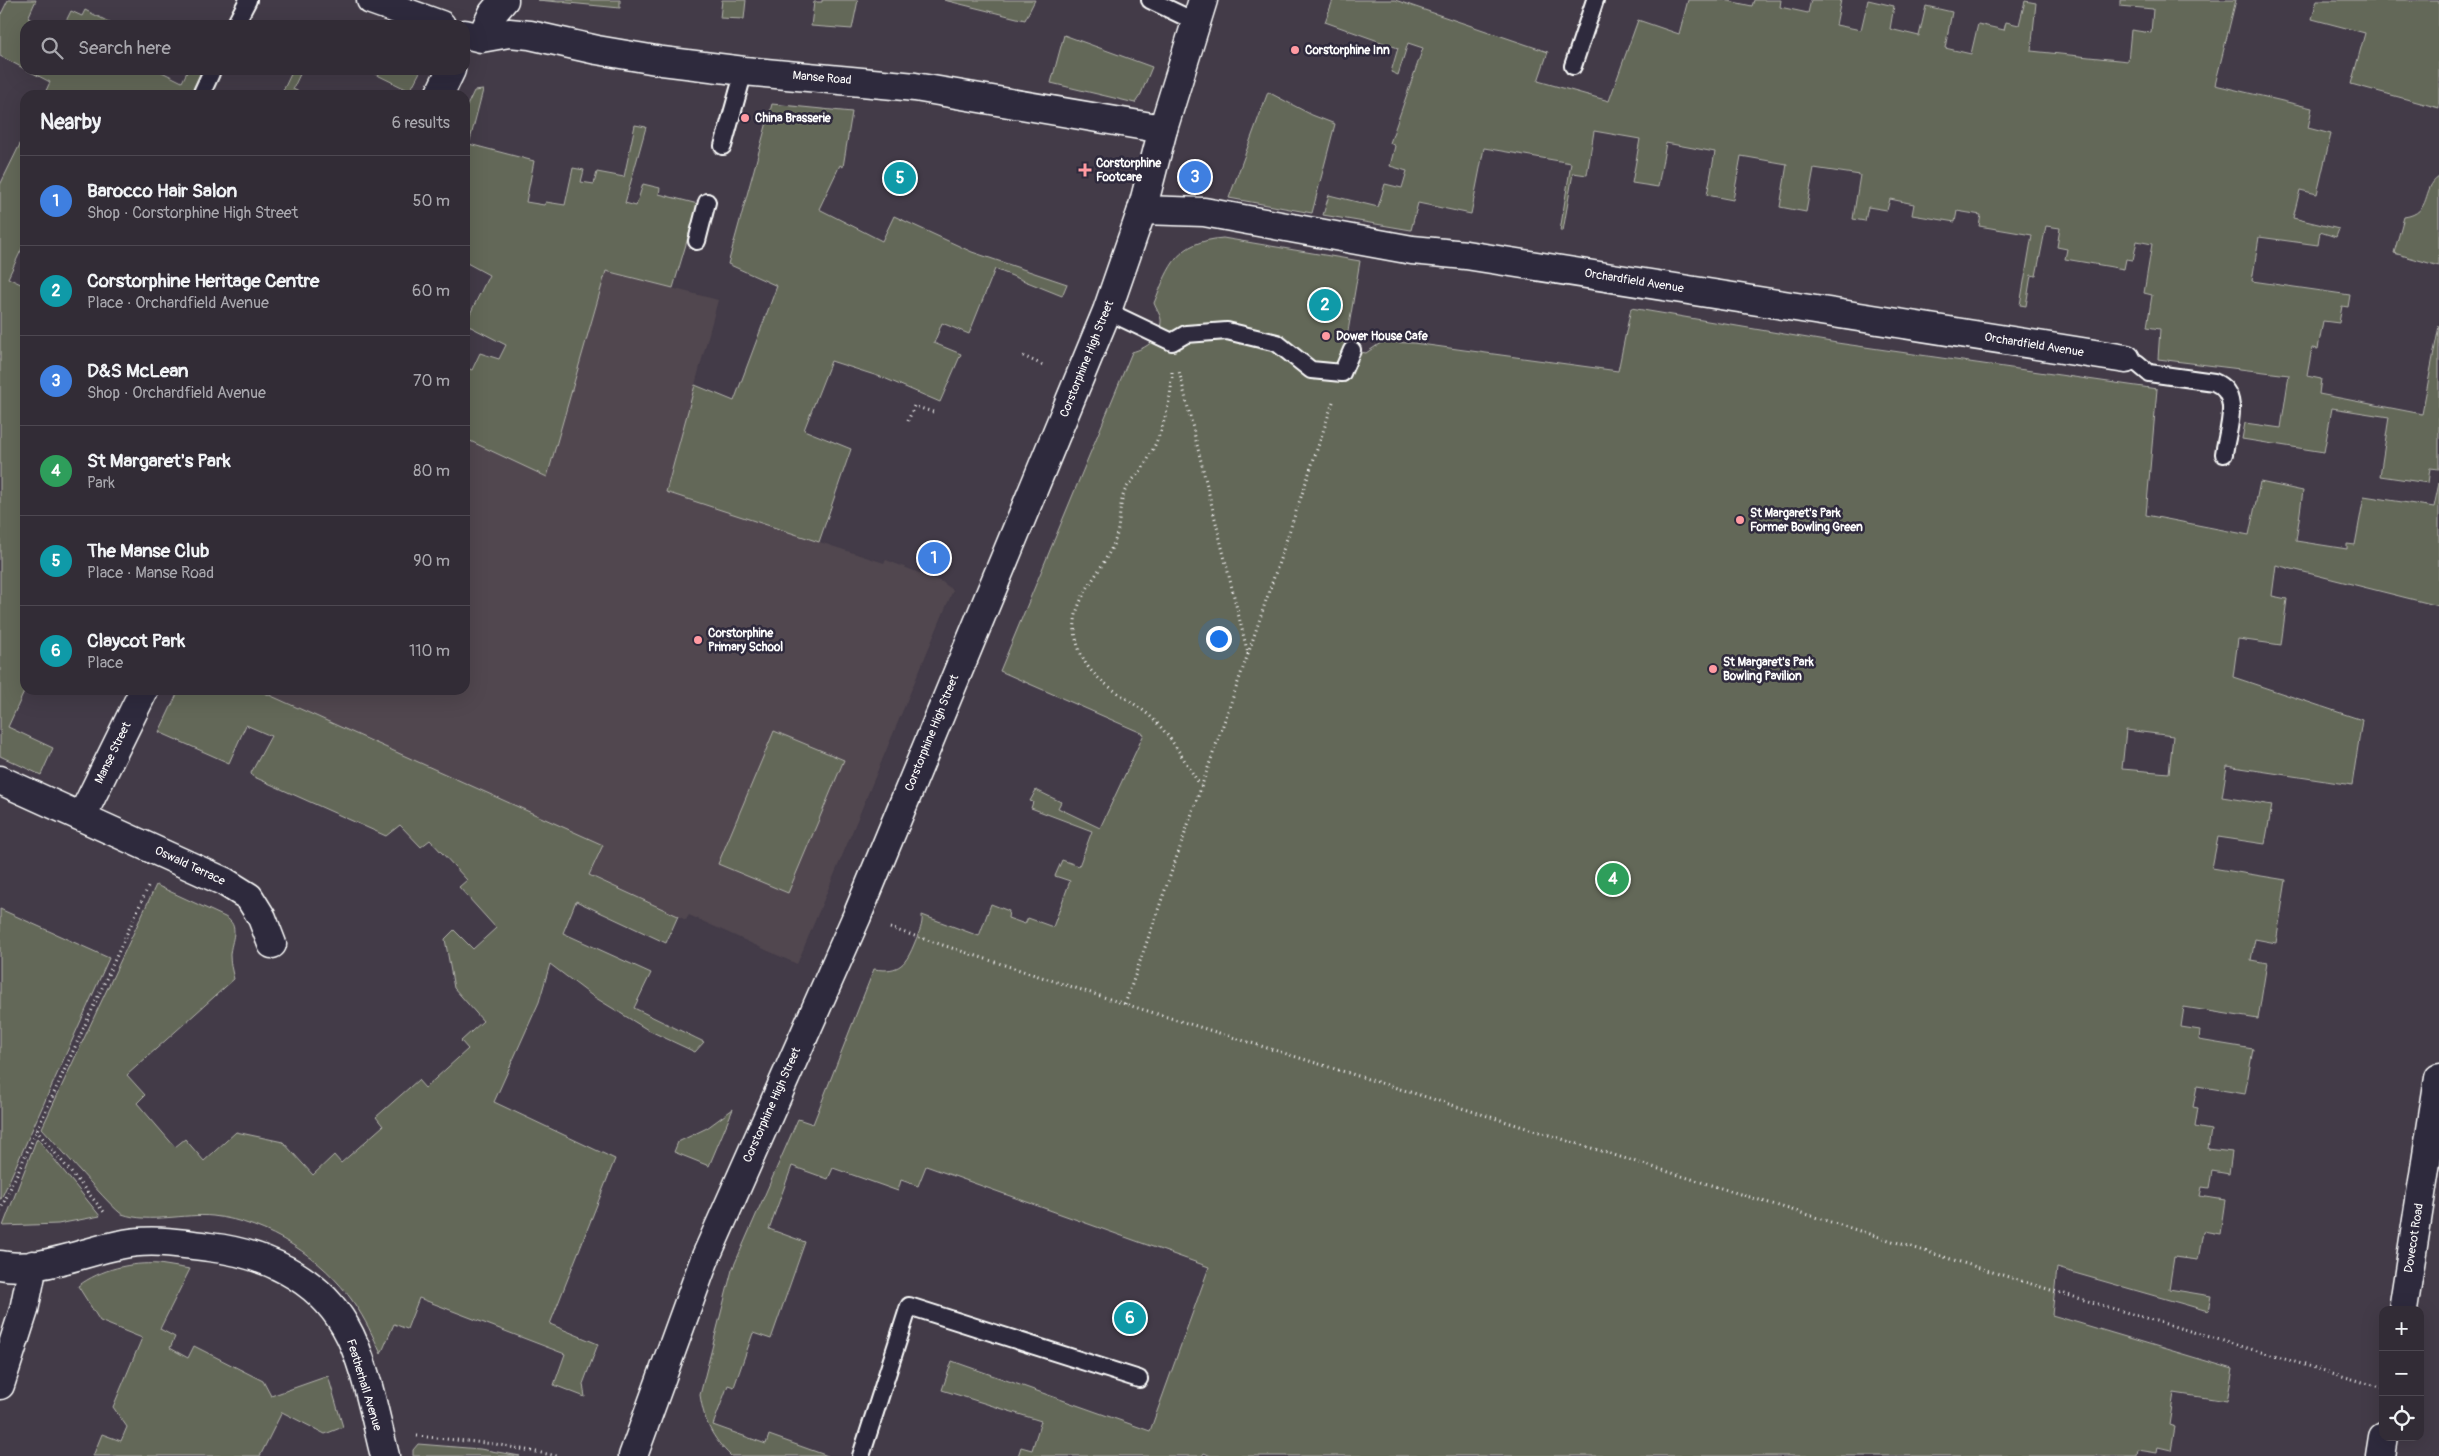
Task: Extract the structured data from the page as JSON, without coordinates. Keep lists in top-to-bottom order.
{
  "streets": {
    "street": [
      "Manse Road",
      "Orchardfield Avenue",
      "Corstorphine High Street",
      "Manse Street",
      "Oswald Terrace",
      "Dovecot Road",
      "Featherhall Avenue"
    ]
  },
  "crossings": [
    ["Manse Road", "Corstorphine High Street"],
    ["Orchardfield Avenue", "Corstorphine High Street"],
    ["Manse Street", "Oswald Terrace"]
  ],
  "places": {
    "other": [
      "Corstorphine Inn",
      "China Brasserie",
      "Dower House Cafe",
      "St Margaret's Park Former Bowling Green",
      "Corstorphine Primary School",
      "St Margaret's Park Bowling Pavilion"
    ],
    "health": ["Corstorphine Footcare"]
  },
  "page": {
    "search": "Search here",
    "heading": ["Nearby", "6 results"],
    "list": [
      {
        "mark": "1",
        "name": "Barocco Hair Salon",
        "note": "Shop · Corstorphine High Street",
        "value": "50 m"
      },
      {
        "mark": "2",
        "name": "Corstorphine Heritage Centre",
        "note": "Place · Orchardfield Avenue",
        "value": "60 m"
      },
      {
        "mark": "3",
        "name": "D&S McLean",
        "note": "Shop · Orchardfield Avenue",
        "value": "70 m"
      },
      {
        "mark": "4",
        "name": "St Margaret's Park",
        "note": "Park",
        "value": "80 m"
      },
      {
        "mark": "5",
        "name": "The Manse Club",
        "note": "Place · Manse Road",
        "value": "90 m"
      },
      {
        "mark": "6",
        "name": "Claycot Park",
        "note": "Place",
        "value": "110 m"
      }
    ],
    "pins": [
      "3",
      "5",
      "2",
      "1",
      "4",
      "6"
    ],
    "map_buttons": ["+", "−"]
  }
}
